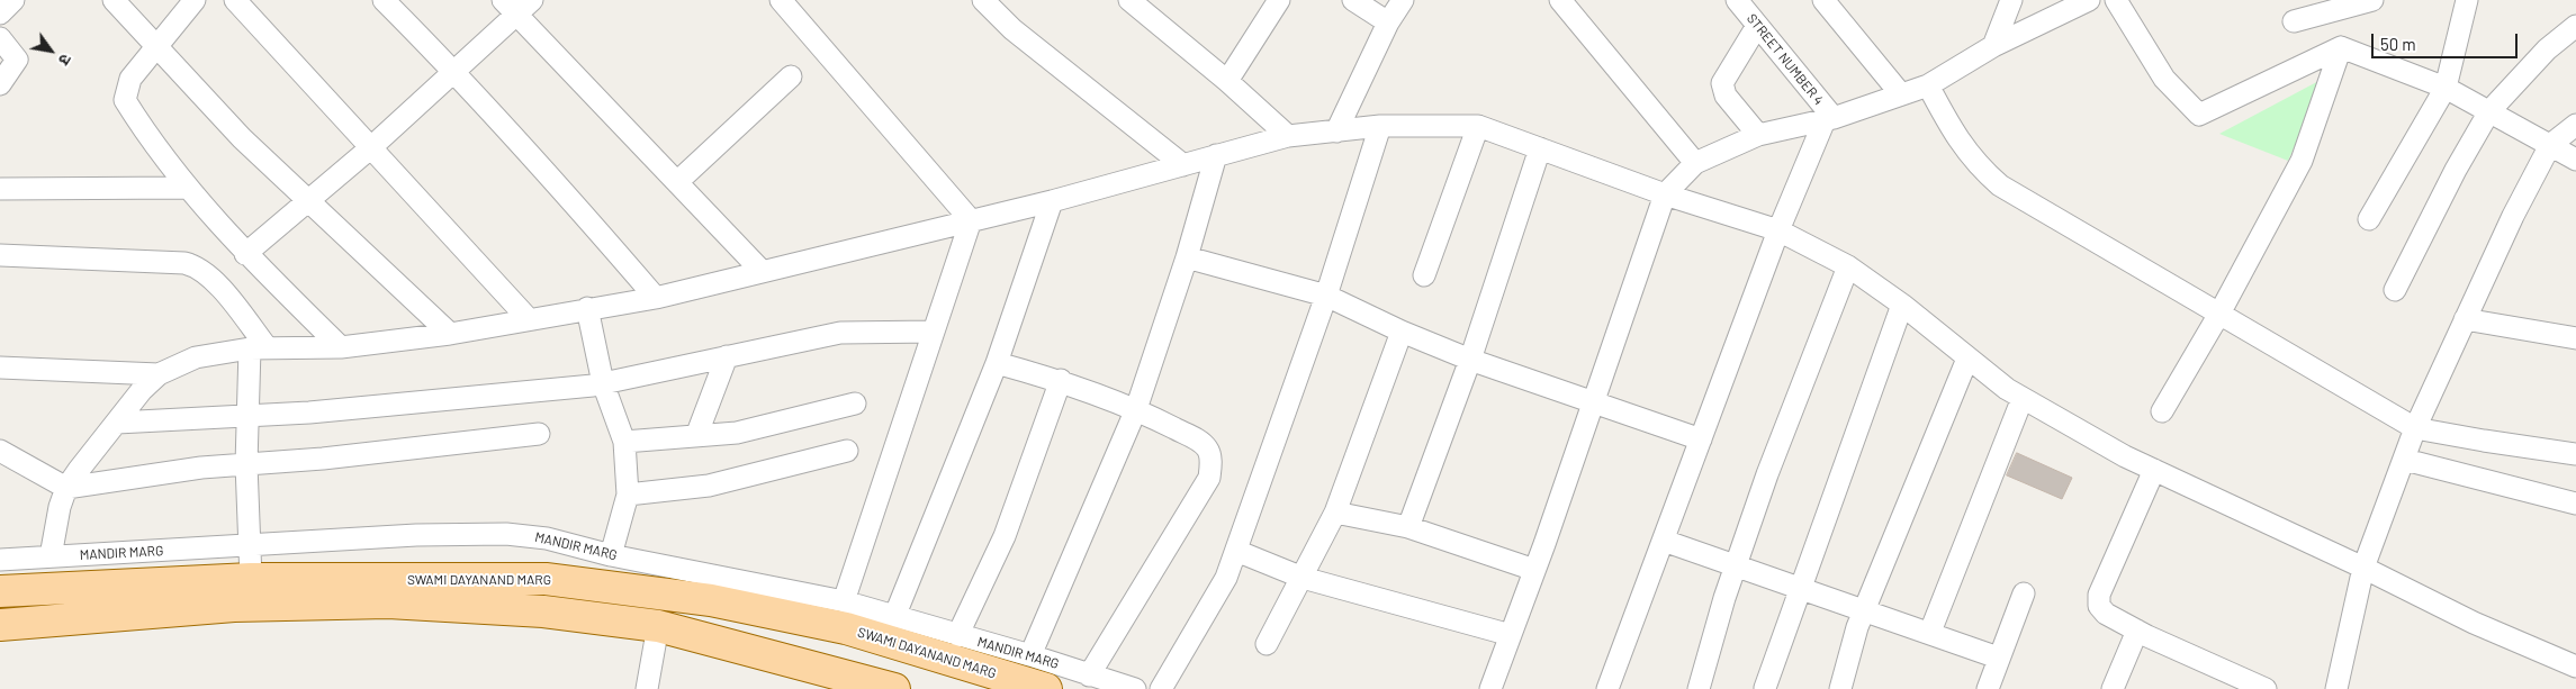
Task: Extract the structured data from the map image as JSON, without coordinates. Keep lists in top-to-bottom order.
{
  "streets": {
    "main road": ["SWAMI DAYANAND MARG"],
    "street": ["STREET NUMBER 4", "MANDIR MARG"]
  },
  "scale_bar": "50 m",
  "north": "bottom right"
}
